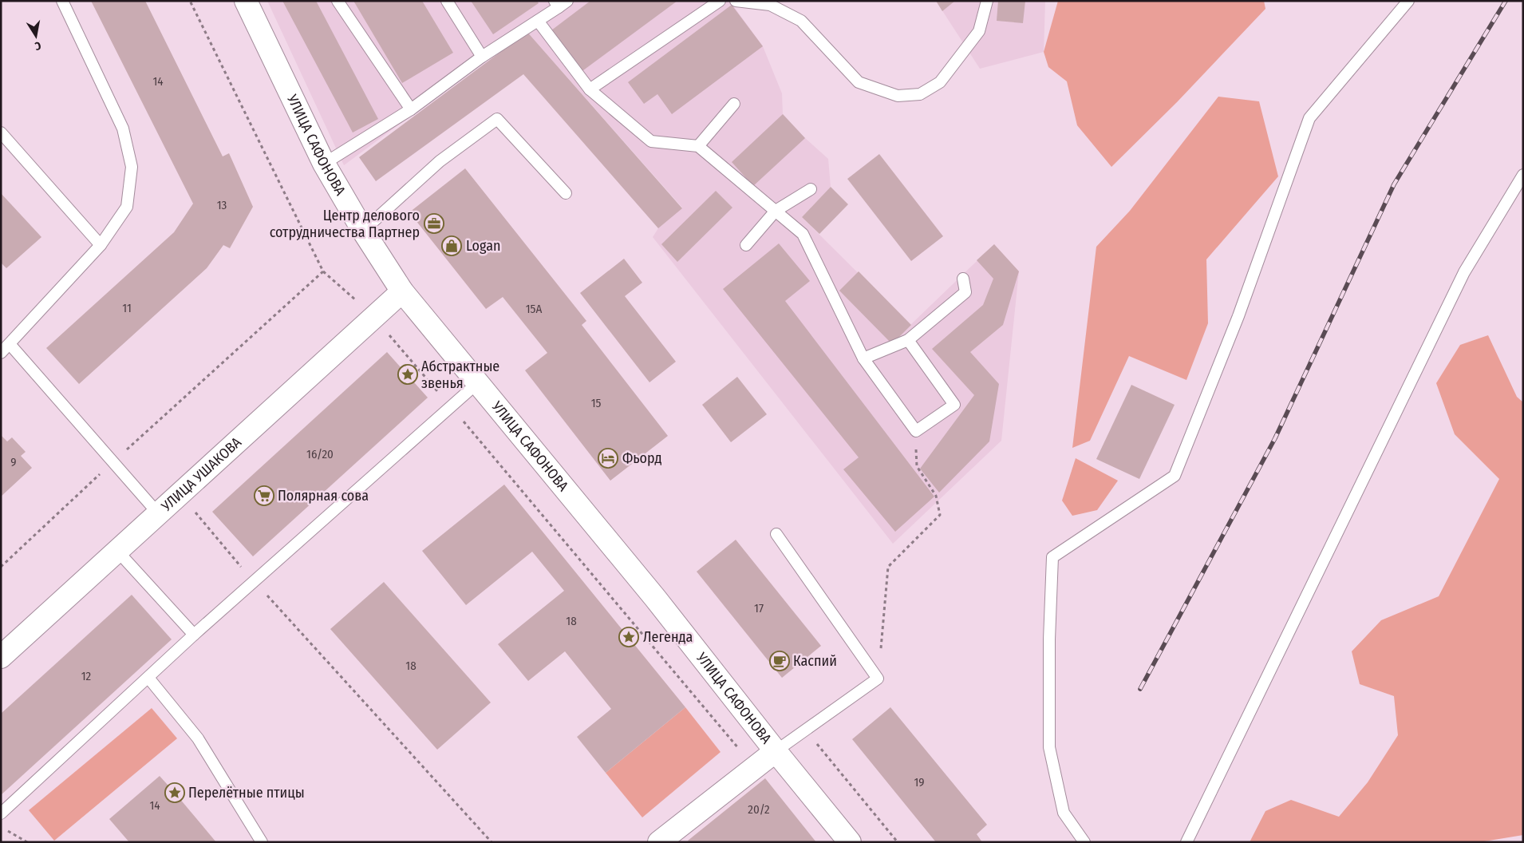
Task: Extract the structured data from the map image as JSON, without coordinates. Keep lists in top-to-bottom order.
{
  "streets": {
    "street": ["УЛИЦА САФОНОВА", "УЛИЦА УШАКОВА"]
  },
  "crossings": [
    ["УЛИЦА САФОНОВА", "УЛИЦА УШАКОВА"]
  ],
  "places": {
    "office": ["Центр делового сотрудничества Партнер"],
    "shop": ["Logan"],
    "place": ["Абстрактные звенья", "Легенда", "Перелётные птицы"],
    "hotel": ["Фьорд"],
    "supermarket": ["Полярная сова"],
    "cafe": ["Каспий"]
  },
  "house_numbers": [
    "14",
    "13",
    "11",
    "15А",
    "15",
    "16/20",
    "9",
    "17",
    "18",
    "18",
    "12",
    "19",
    "14",
    "20/2"
  ],
  "north": "bottom"
}
